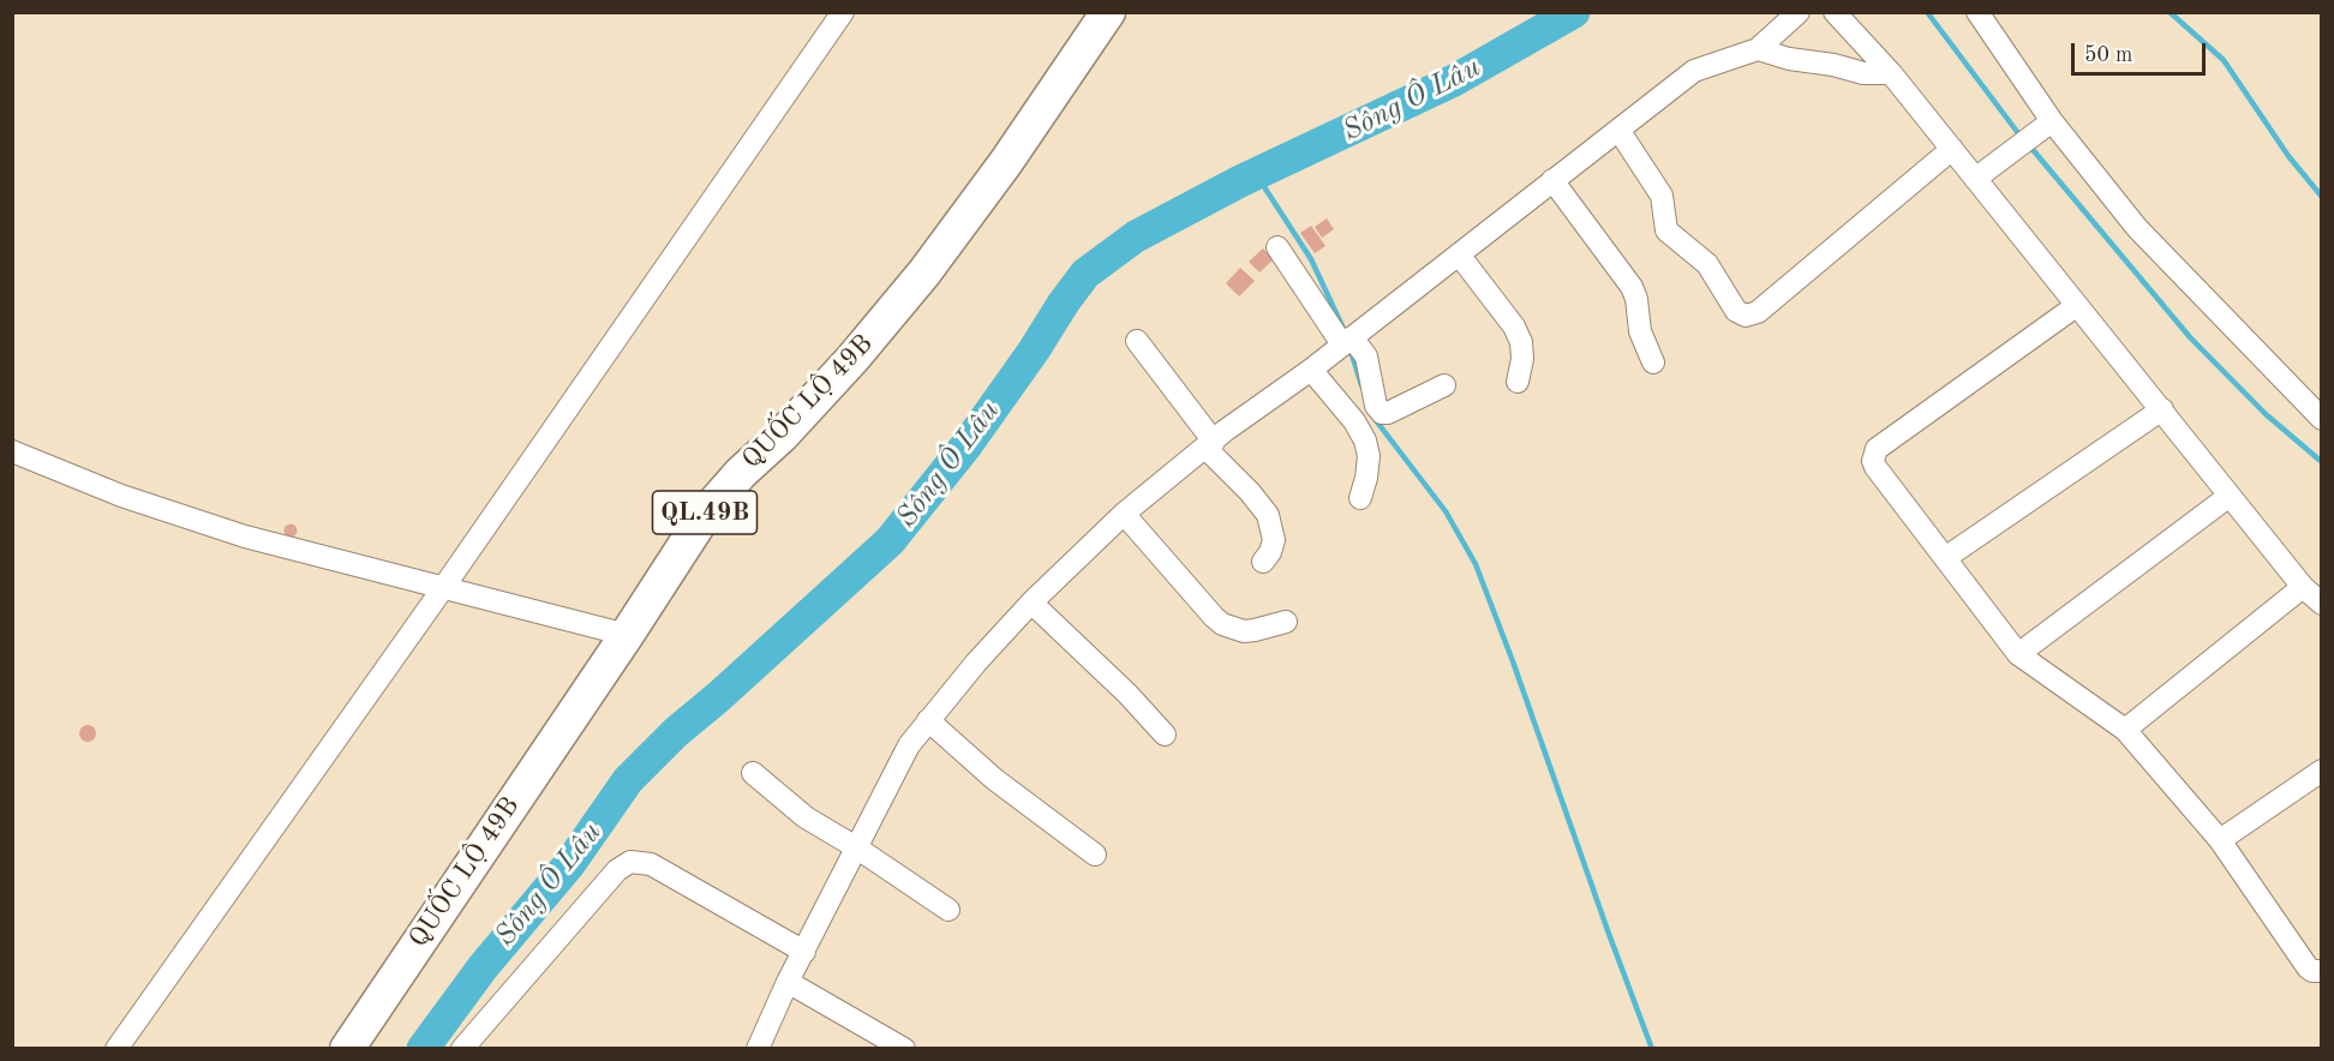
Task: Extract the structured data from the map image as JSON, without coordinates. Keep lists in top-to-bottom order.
{
  "streets": {
    "main road": ["QUỐC LỘ 49B", "QL.49B"]
  },
  "water": ["Sông Ô Lâu"],
  "scale_bar": "50 m"
}
